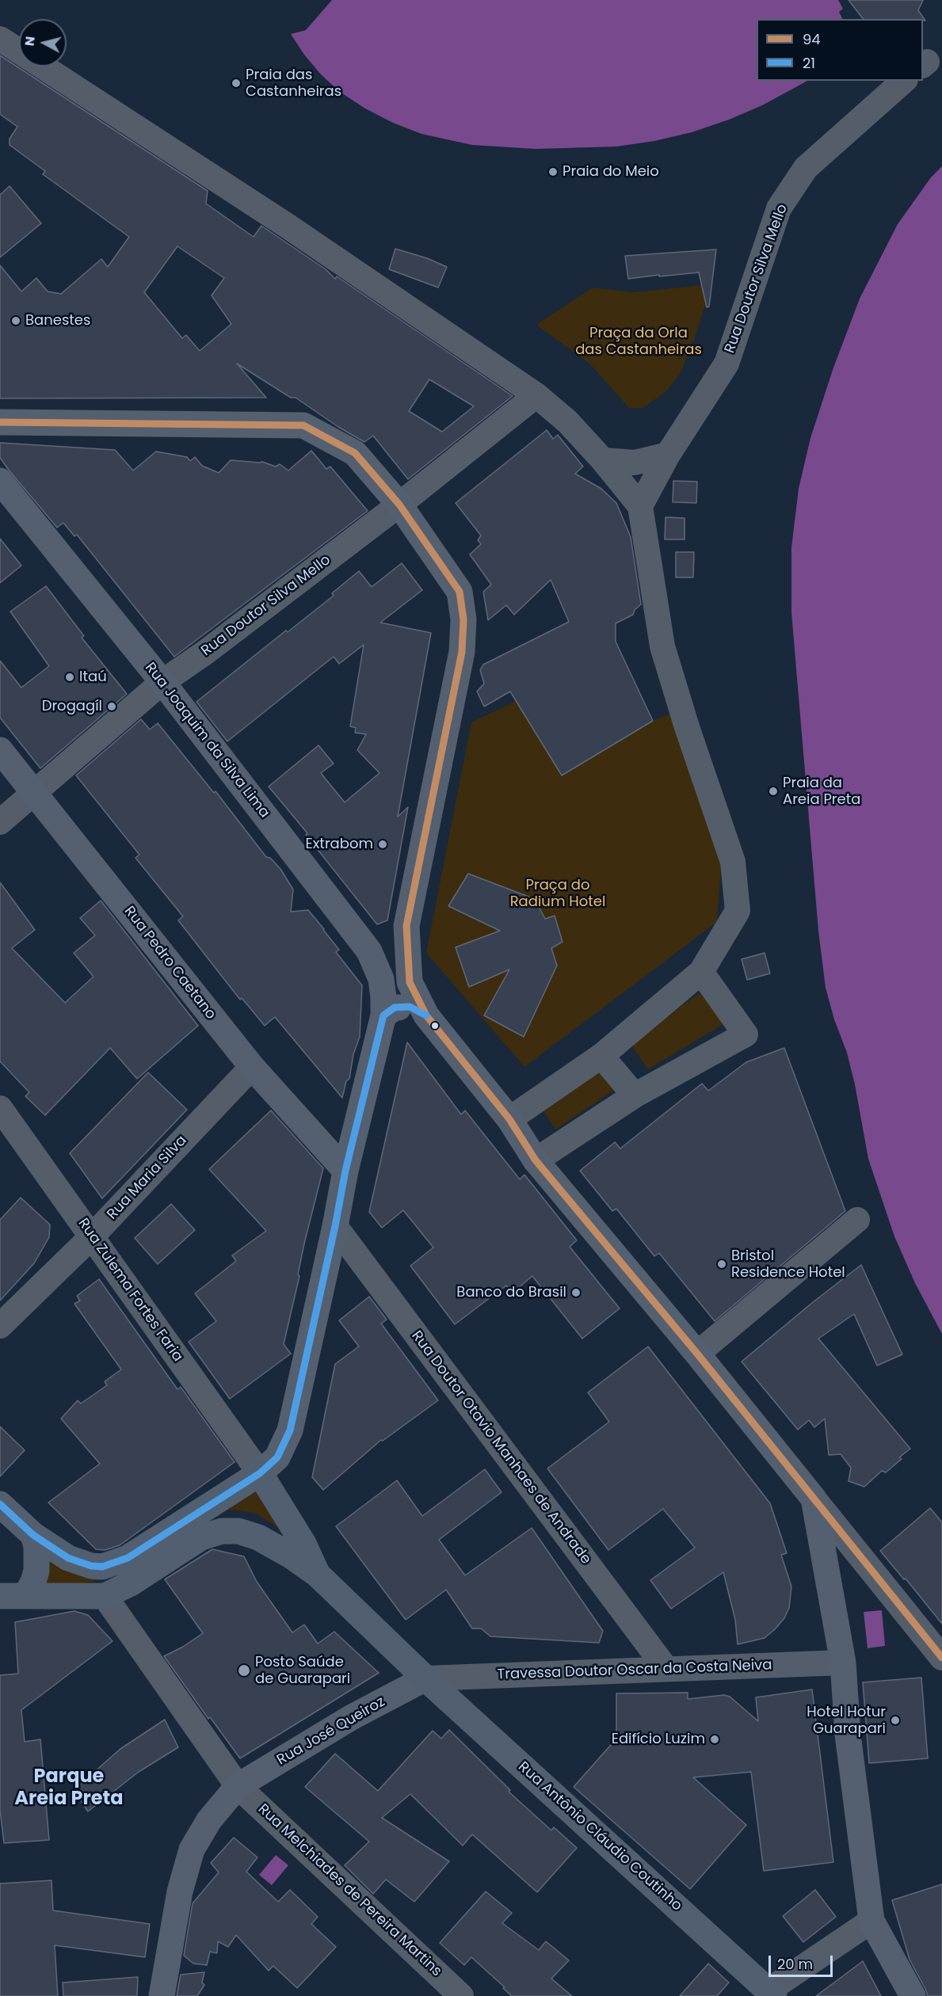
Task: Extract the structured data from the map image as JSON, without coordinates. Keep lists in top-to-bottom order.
{
  "streets": {
    "main road": ["Rua Antônio Cláudio Coutinho"],
    "street": [
      "Rua Doutor Silva Mello",
      "Rua Joaquim da Silva Lima",
      "Rua Pedro Caetano",
      "Rua Maria Silva",
      "Rua Zulema Fortes Faria",
      "Rua Doutor Otavio Manhaes de Andrade",
      "Travessa Doutor Oscar da Costa Neiva",
      "Rua José Queiroz",
      "Rua Melchiades de Pereira Martins"
    ]
  },
  "crossings": [
    ["Rua Doutor Silva Mello", "Rua Joaquim da Silva Lima"],
    ["Rua Doutor Silva Mello", "Rua Pedro Caetano"],
    ["Rua Joaquim da Silva Lima", "Rua Pedro Caetano"],
    ["Rua Joaquim da Silva Lima", "Rua Zulema Fortes Faria"],
    ["Rua Joaquim da Silva Lima", "Rua Doutor Otavio Manhaes de Andrade"],
    ["Rua Pedro Caetano", "Rua Maria Silva"],
    ["Rua Maria Silva", "Rua Zulema Fortes Faria"],
    ["Rua Doutor Otavio Manhaes de Andrade", "Travessa Doutor Oscar da Costa Neiva"],
    ["Travessa Doutor Oscar da Costa Neiva", "Rua José Queiroz"],
    ["Travessa Doutor Oscar da Costa Neiva", "Rua Antônio Cláudio Coutinho"],
    ["Rua José Queiroz", "Rua Antônio Cláudio Coutinho"],
    ["Rua José Queiroz", "Rua Melchiades de Pereira Martins"]
  ],
  "districts": ["Parque Areia Preta"],
  "parks": ["Praça da Orla das Castanheiras", "Praça do Radium Hotel"],
  "places": [
    "Praia das Castanheiras",
    "Praia do Meio",
    "Banestes",
    "Itaú",
    "Drogagíl",
    "Praia da Areia Preta",
    "Extrabom",
    "Bristol Residence Hotel",
    "Banco do Brasil",
    "Posto Saúde de Guarapari",
    "Hotel Hotur Guarapari",
    "Edifício Luzim"
  ],
  "lines": ["transit line 94", "transit line 21"],
  "legend": ["94", "21"],
  "scale_bar": "20 m",
  "north": "left"
}
